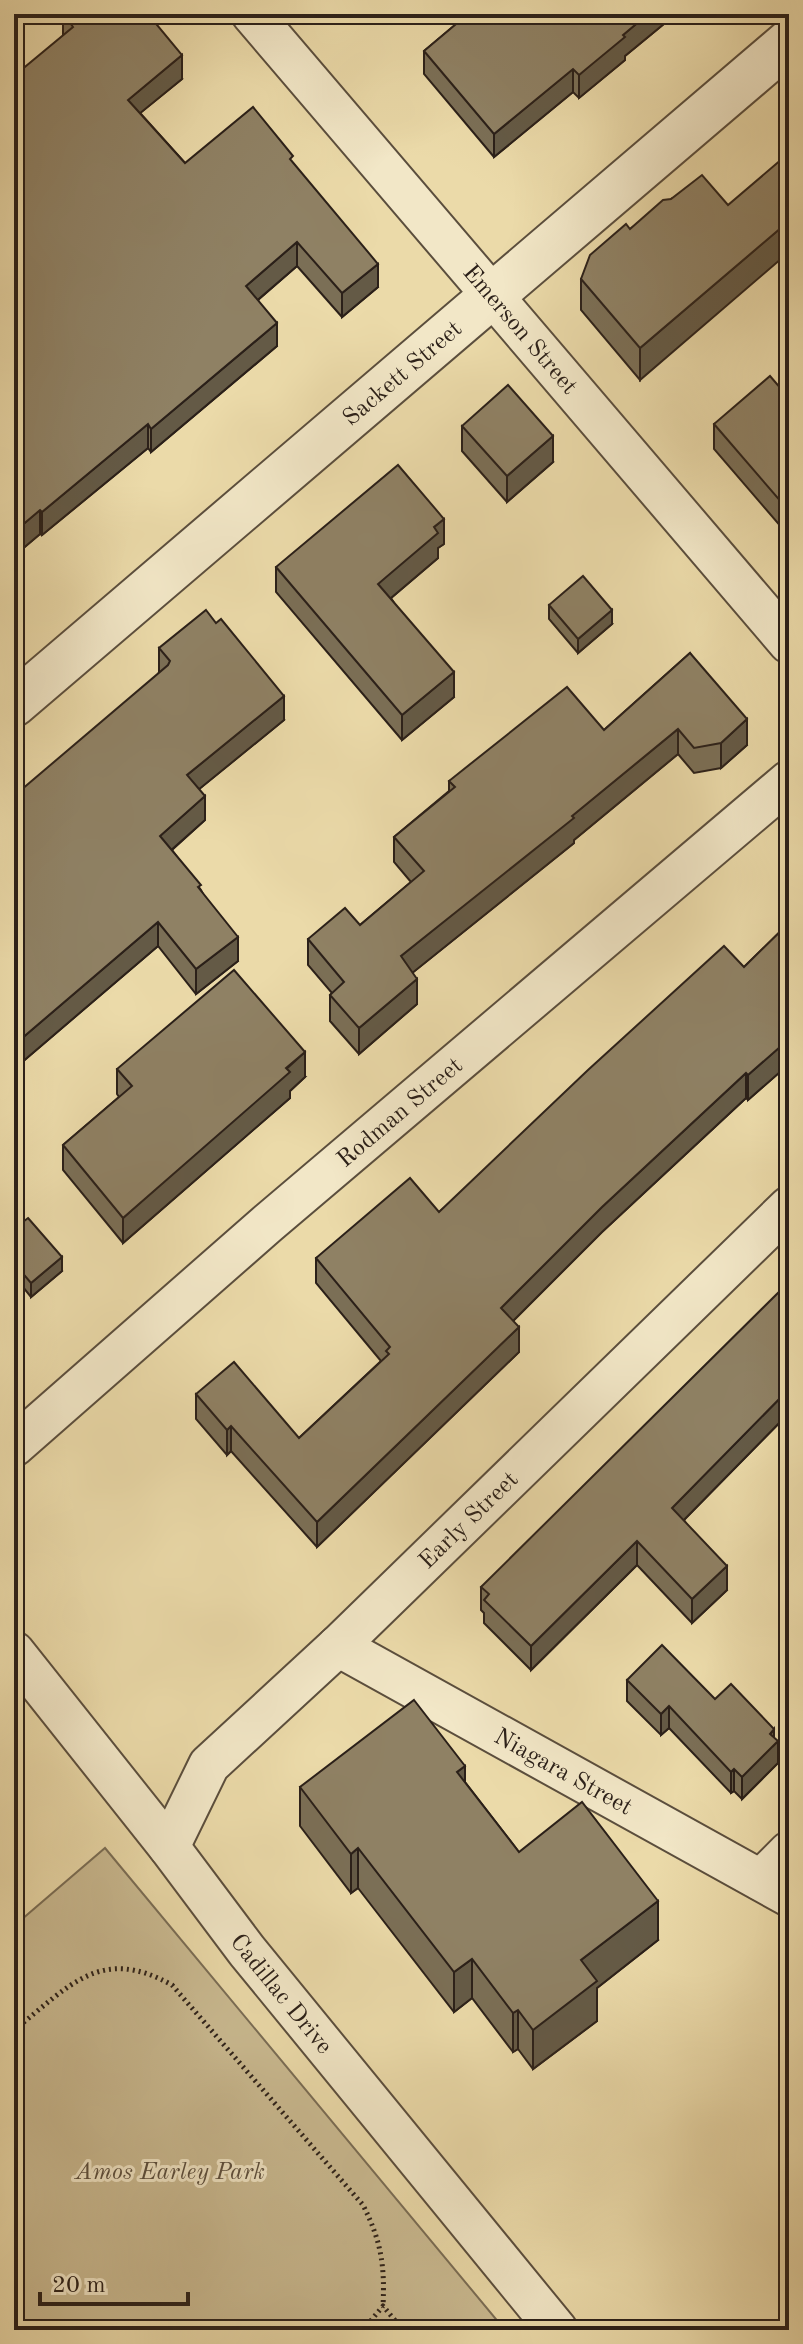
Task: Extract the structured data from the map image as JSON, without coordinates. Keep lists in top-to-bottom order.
{
  "streets": {
    "street": [
      "Emerson Street",
      "Sackett Street",
      "Rodman Street",
      "Early Street",
      "Niagara Street",
      "Cadillac Drive"
    ]
  },
  "crossings": [
    ["Emerson Street", "Sackett Street"],
    ["Early Street", "Niagara Street"],
    ["Early Street", "Cadillac Drive"]
  ],
  "parks": ["Amos Earley Park"],
  "scale_bar": "20 m"
}
